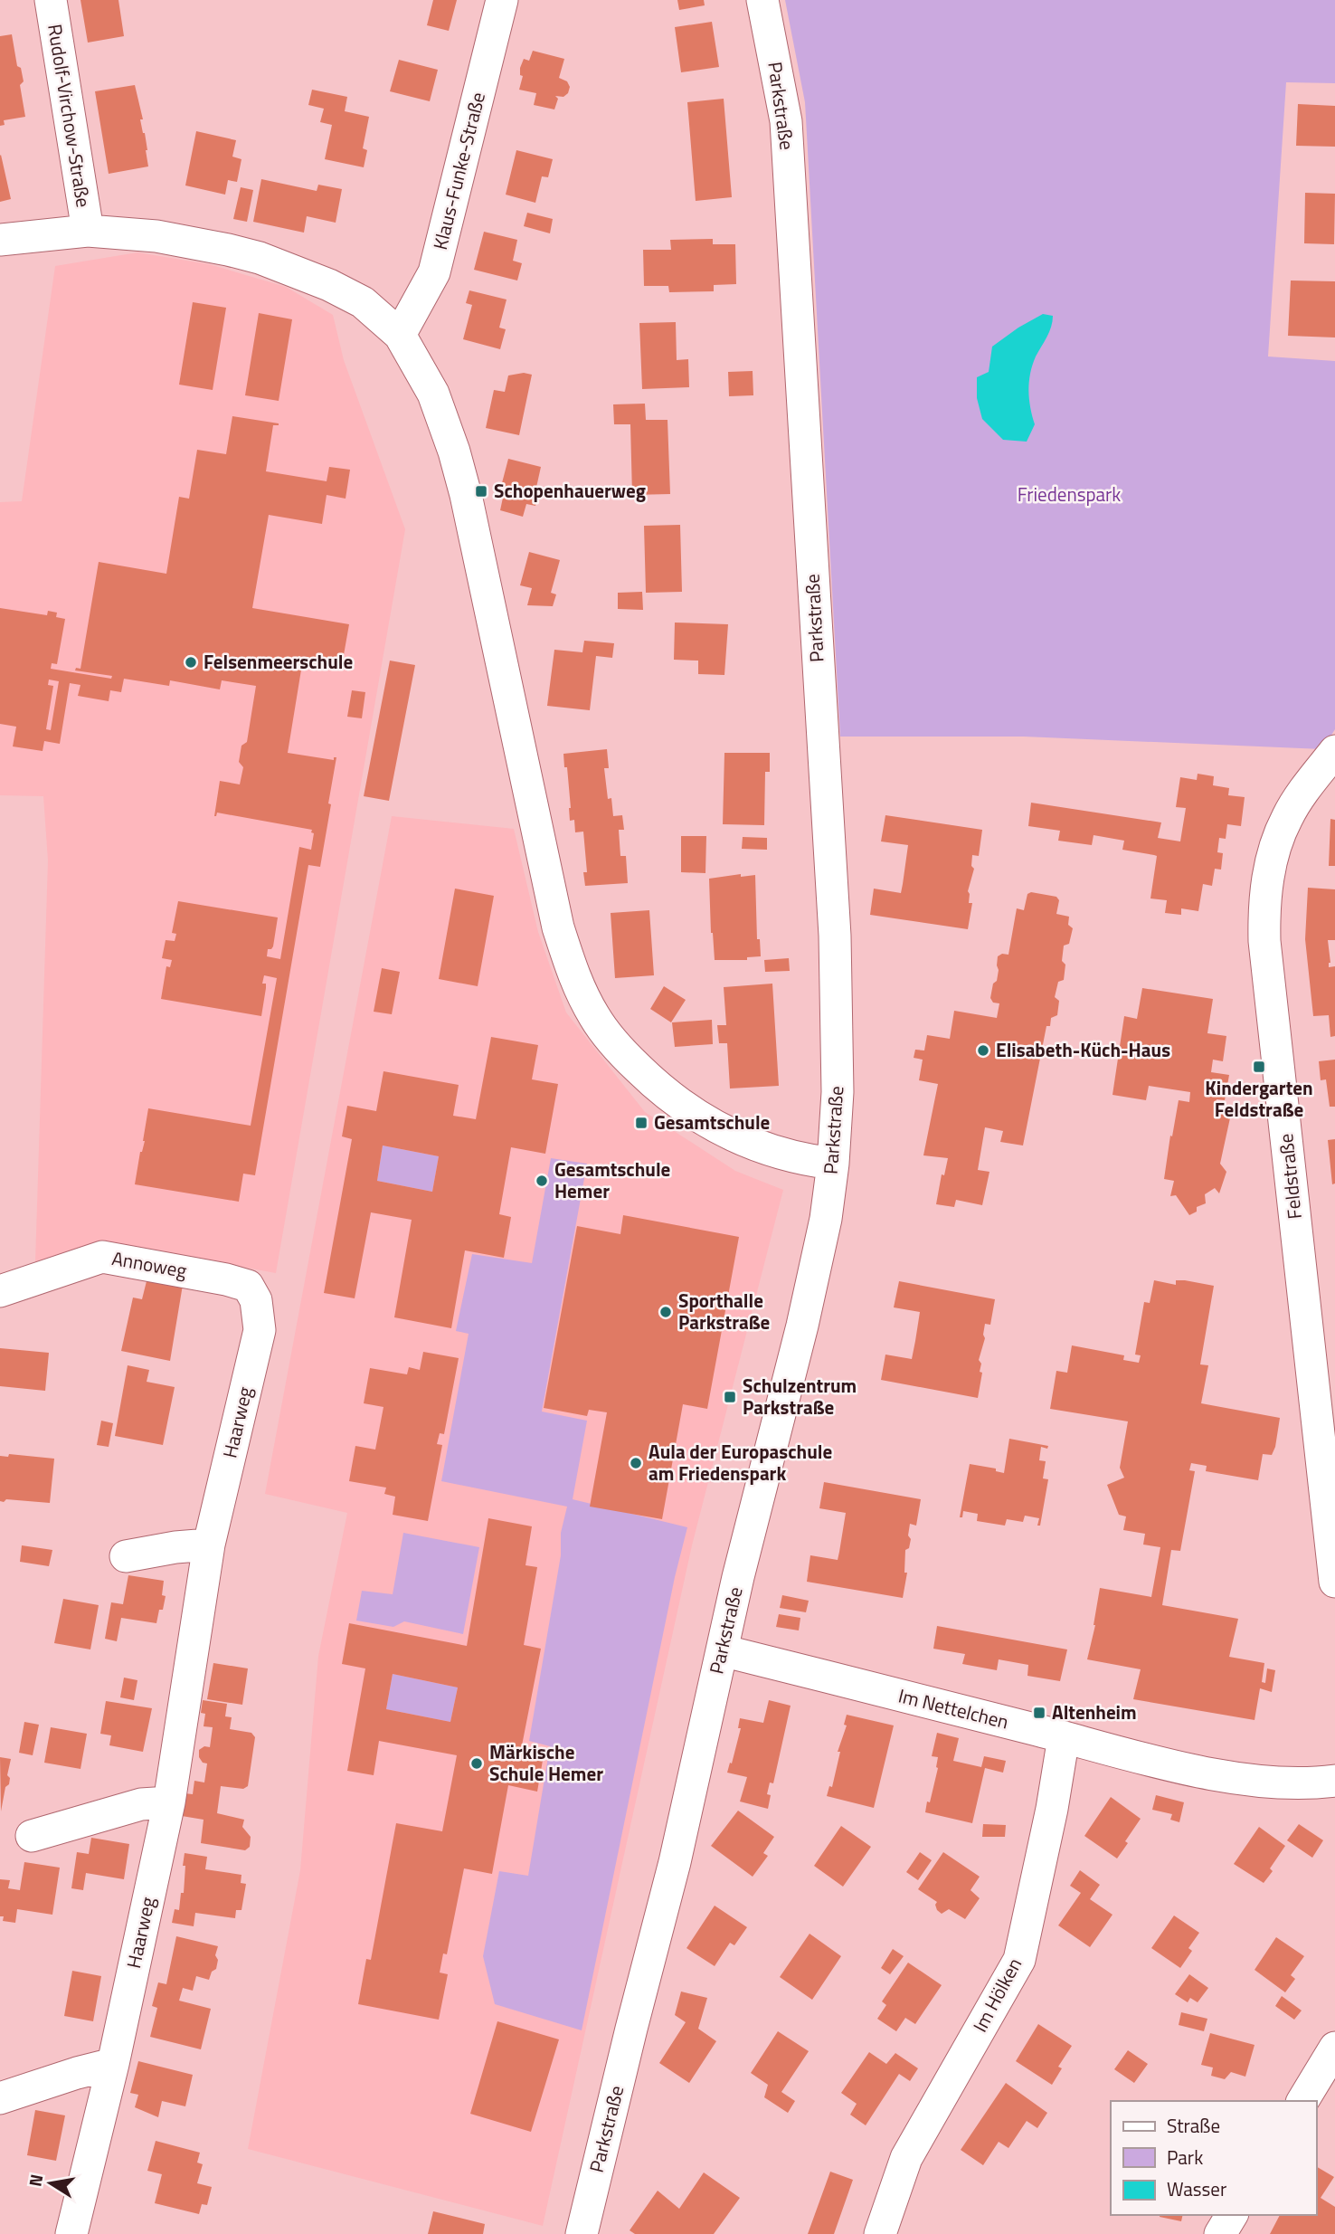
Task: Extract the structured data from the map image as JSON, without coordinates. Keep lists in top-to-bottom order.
{
  "streets": {
    "street": [
      "Parkstraße",
      "Rudolf-Virchow-Straße",
      "Klaus-Funke-Straße",
      "Feldstraße",
      "Annoweg",
      "Haarweg",
      "Im Nettelchen",
      "Im Hölken"
    ]
  },
  "crossings": [
    ["Parkstraße", "Im Nettelchen"],
    ["Annoweg", "Haarweg"],
    ["Im Nettelchen", "Im Hölken"]
  ],
  "parks": ["Friedenspark"],
  "places": {
    "transit": [
      "Schopenhauerweg",
      "Kindergarten Feldstraße",
      "Gesamtschule",
      "Schulzentrum Parkstraße",
      "Altenheim"
    ],
    "other": [
      "Felsenmeerschule",
      "Elisabeth-Küch-Haus",
      "Gesamtschule Hemer",
      "Sporthalle Parkstraße",
      "Aula der Europaschule am Friedenspark",
      "Märkische Schule Hemer"
    ]
  },
  "legend": ["Straße", "Park", "Wasser"],
  "north": "left"
}
